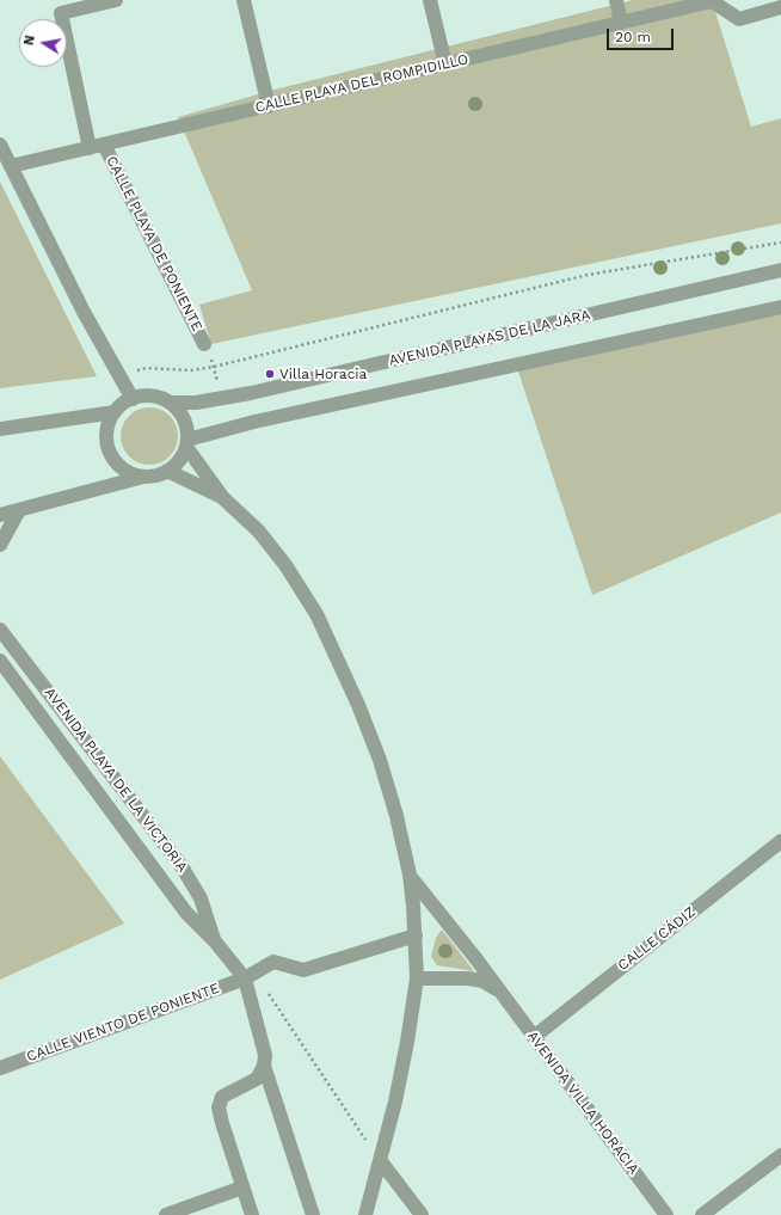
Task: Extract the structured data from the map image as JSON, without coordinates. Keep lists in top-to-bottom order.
{
  "streets": {
    "street": [
      "CALLE PLAYA DEL ROMPIDILLO",
      "CALLE PLAYA DE PONIENTE",
      "AVENIDA PLAYAS DE LA JARA",
      "AVENIDA PLAYA DE LA VICTORIA",
      "CALLE CÁDIZ",
      "CALLE VIENTO DE PONIENTE",
      "AVENIDA VILLA HORACIA"
    ]
  },
  "crossings": [
    ["CALLE PLAYA DEL ROMPIDILLO", "CALLE PLAYA DE PONIENTE"],
    ["AVENIDA PLAYA DE LA VICTORIA", "CALLE VIENTO DE PONIENTE"],
    ["CALLE CÁDIZ", "AVENIDA VILLA HORACIA"]
  ],
  "places": ["Villa Horacia"],
  "scale_bar": "20 m",
  "north": "left"
}
